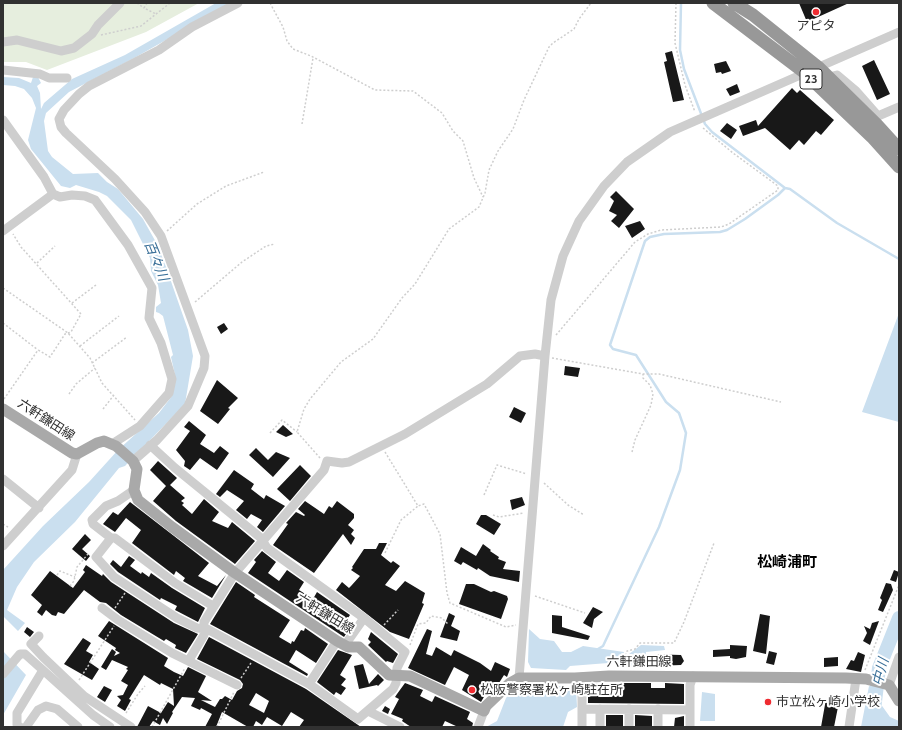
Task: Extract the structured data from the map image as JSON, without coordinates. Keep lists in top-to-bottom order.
{
  "streets": {
    "highway": ["23"],
    "main road": ["六軒鎌田線"]
  },
  "districts": ["松崎浦町"],
  "water": ["百々川", "中川"],
  "places": ["アピタ", "松阪警察署松ヶ崎駐在所", "市立松ヶ崎小学校"]
}
